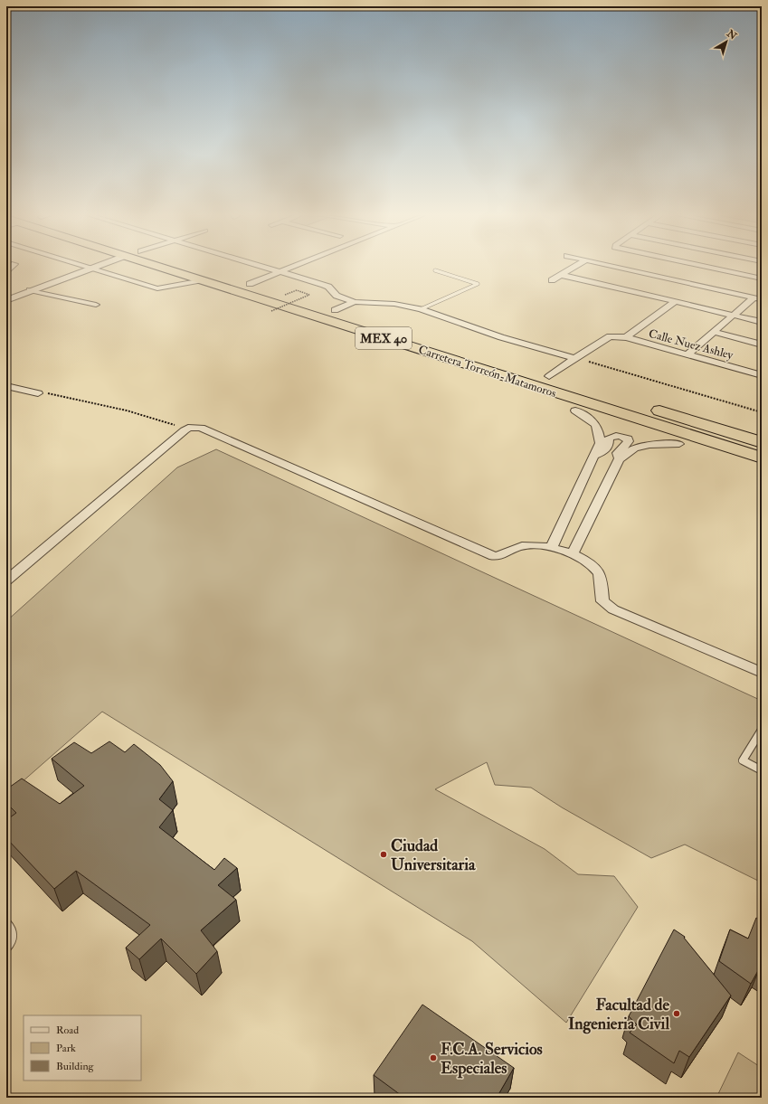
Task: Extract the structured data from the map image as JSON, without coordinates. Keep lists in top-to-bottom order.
{
  "streets": {
    "highway": ["MEX 40", "Carretera Torreón-Matamoros"],
    "street": ["Calle Nuez Ashley"]
  },
  "places": ["Ciudad Universitaria", "Facultad de Ingenieria Civil", "F.C.A. Servicios Especiales"],
  "legend": ["Road", "Park", "Building"],
  "north": "top right"
}
